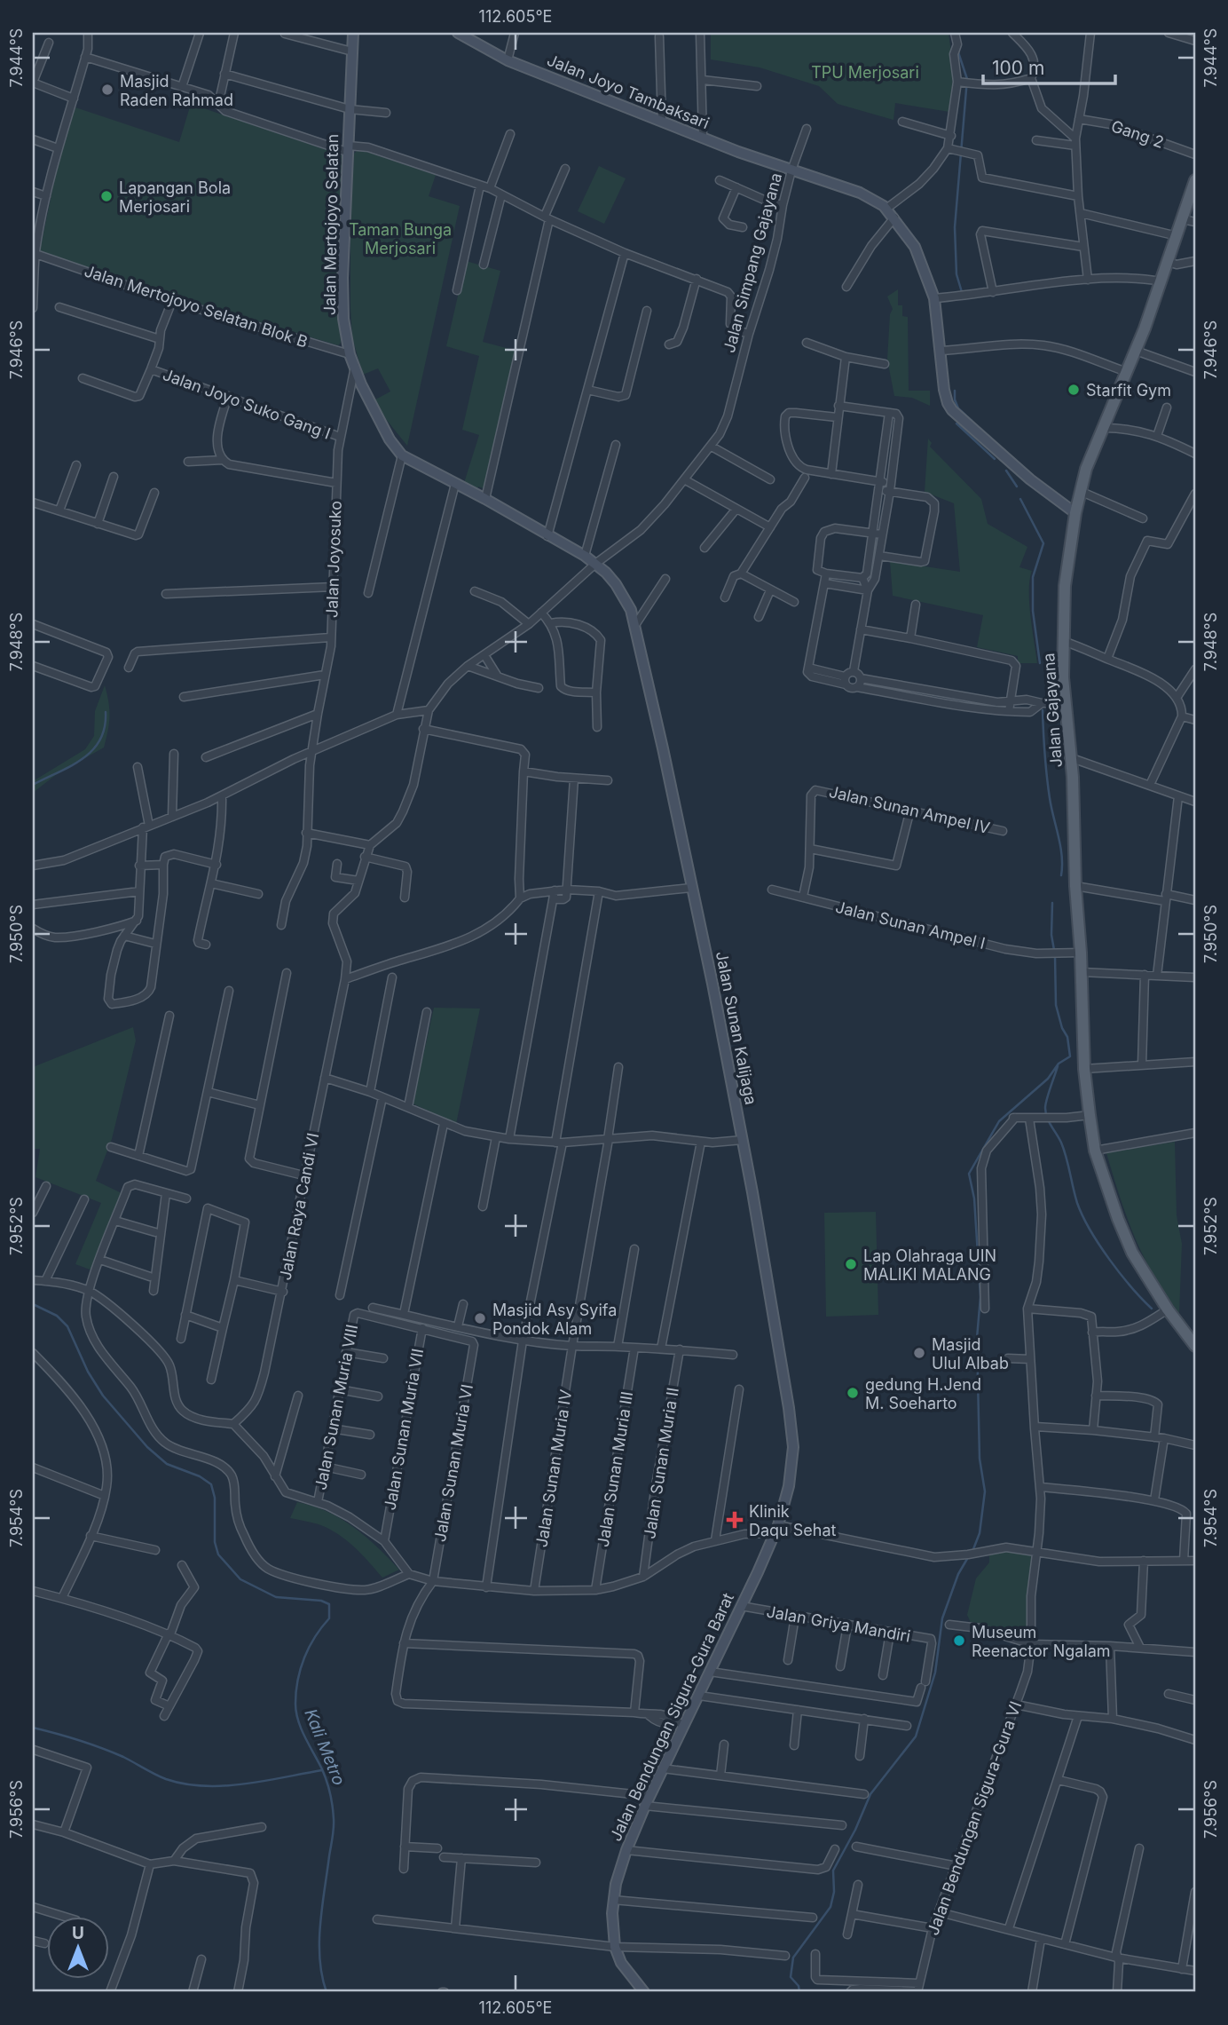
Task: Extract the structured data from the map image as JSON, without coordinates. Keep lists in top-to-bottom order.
{
  "streets": {
    "main road": [
      "Jalan Joyo Tambaksari",
      "Jalan Mertojoyo Selatan",
      "Jalan Simpang Gajayana",
      "Jalan Gajayana",
      "Jalan Sunan Kalijaga",
      "Jalan Bendungan Sigura-Gura Barat"
    ],
    "street": [
      "Gang 2",
      "Jalan Mertojoyo Selatan Blok B",
      "Jalan Joyo Suko Gang I",
      "Jalan Joyosuko",
      "Jalan Sunan Ampel IV",
      "Jalan Sunan Ampel I",
      "Jalan Raya Candi VI",
      "Jalan Sunan Muria VIII",
      "Jalan Sunan Muria VII",
      "Jalan Sunan Muria VI",
      "Jalan Sunan Muria II",
      "Jalan Sunan Muria IV",
      "Jalan Sunan Muria III",
      "Jalan Griya Mandiri",
      "Jalan Bendungan Sigura-Gura VI"
    ]
  },
  "crossings": [
    ["Jalan Joyo Tambaksari", "Jalan Simpang Gajayana"],
    ["Jalan Mertojoyo Selatan", "Jalan Mertojoyo Selatan Blok B"],
    ["Jalan Mertojoyo Selatan", "Jalan Joyosuko"],
    ["Jalan Mertojoyo Selatan", "Jalan Sunan Kalijaga"],
    ["Jalan Simpang Gajayana", "Jalan Gajayana"],
    ["Jalan Simpang Gajayana", "Jalan Sunan Kalijaga"],
    ["Jalan Mertojoyo Selatan Blok B", "Jalan Joyo Suko Gang I"],
    ["Jalan Joyo Suko Gang I", "Jalan Joyosuko"],
    ["Jalan Gajayana", "Jalan Sunan Ampel I"],
    ["Jalan Sunan Kalijaga", "Jalan Bendungan Sigura-Gura Barat"],
    ["Jalan Sunan Muria VIII", "Jalan Sunan Muria VII"],
    ["Jalan Sunan Muria VIII", "Jalan Sunan Muria VI"],
    ["Jalan Sunan Muria VII", "Jalan Sunan Muria VI"],
    ["Jalan Griya Mandiri", "Jalan Bendungan Sigura-Gura Barat"]
  ],
  "water": ["Kali Metro"],
  "parks": ["TPU Merjosari", "Taman Bunga Merjosari"],
  "places": {
    "other": [
      "Masjid Raden Rahmad",
      "Lapangan Bola Merjosari",
      "Starfit Gym",
      "Lap Olahraga UIN MALIKI MALANG",
      "Masjid Asy Syifa Pondok Alam",
      "Masjid Ulul Albab",
      "gedung H.Jend M. Soeharto",
      "Museum Reenactor Ngalam"
    ],
    "health": ["Klinik Daqu Sehat"]
  },
  "scale_bar": "100 m",
  "north": "top",
  "coordinates": [
    "112.605°E",
    "7.944°S",
    "7.946°S",
    "7.948°S",
    "7.950°S",
    "7.952°S",
    "7.954°S",
    "7.956°S"
  ]
}
